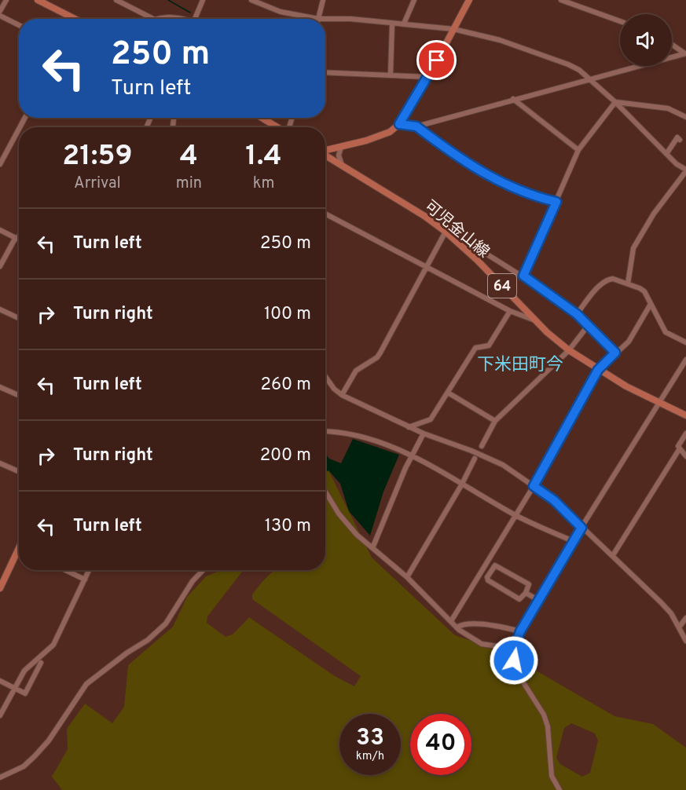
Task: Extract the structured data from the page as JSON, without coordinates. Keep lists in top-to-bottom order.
{
  "streets": {
    "main road": ["可児金山線", "64"]
  },
  "districts": ["下米田町今"],
  "page": {
    "turn": ["250 m", "Turn left"],
    "eta": [
      "21:59",
      "Arrival",
      "4",
      "min",
      "1.4",
      "km"
    ],
    "list": [
      {
        "name": "Turn left",
        "value": "250 m"
      },
      {
        "name": "Turn right",
        "value": "100 m"
      },
      {
        "name": "Turn left",
        "value": "260 m"
      },
      {
        "name": "Turn right",
        "value": "200 m"
      },
      {
        "name": "Turn left",
        "value": "130 m"
      }
    ],
    "speed": "33 km/h",
    "limit": "40"
  }
}
